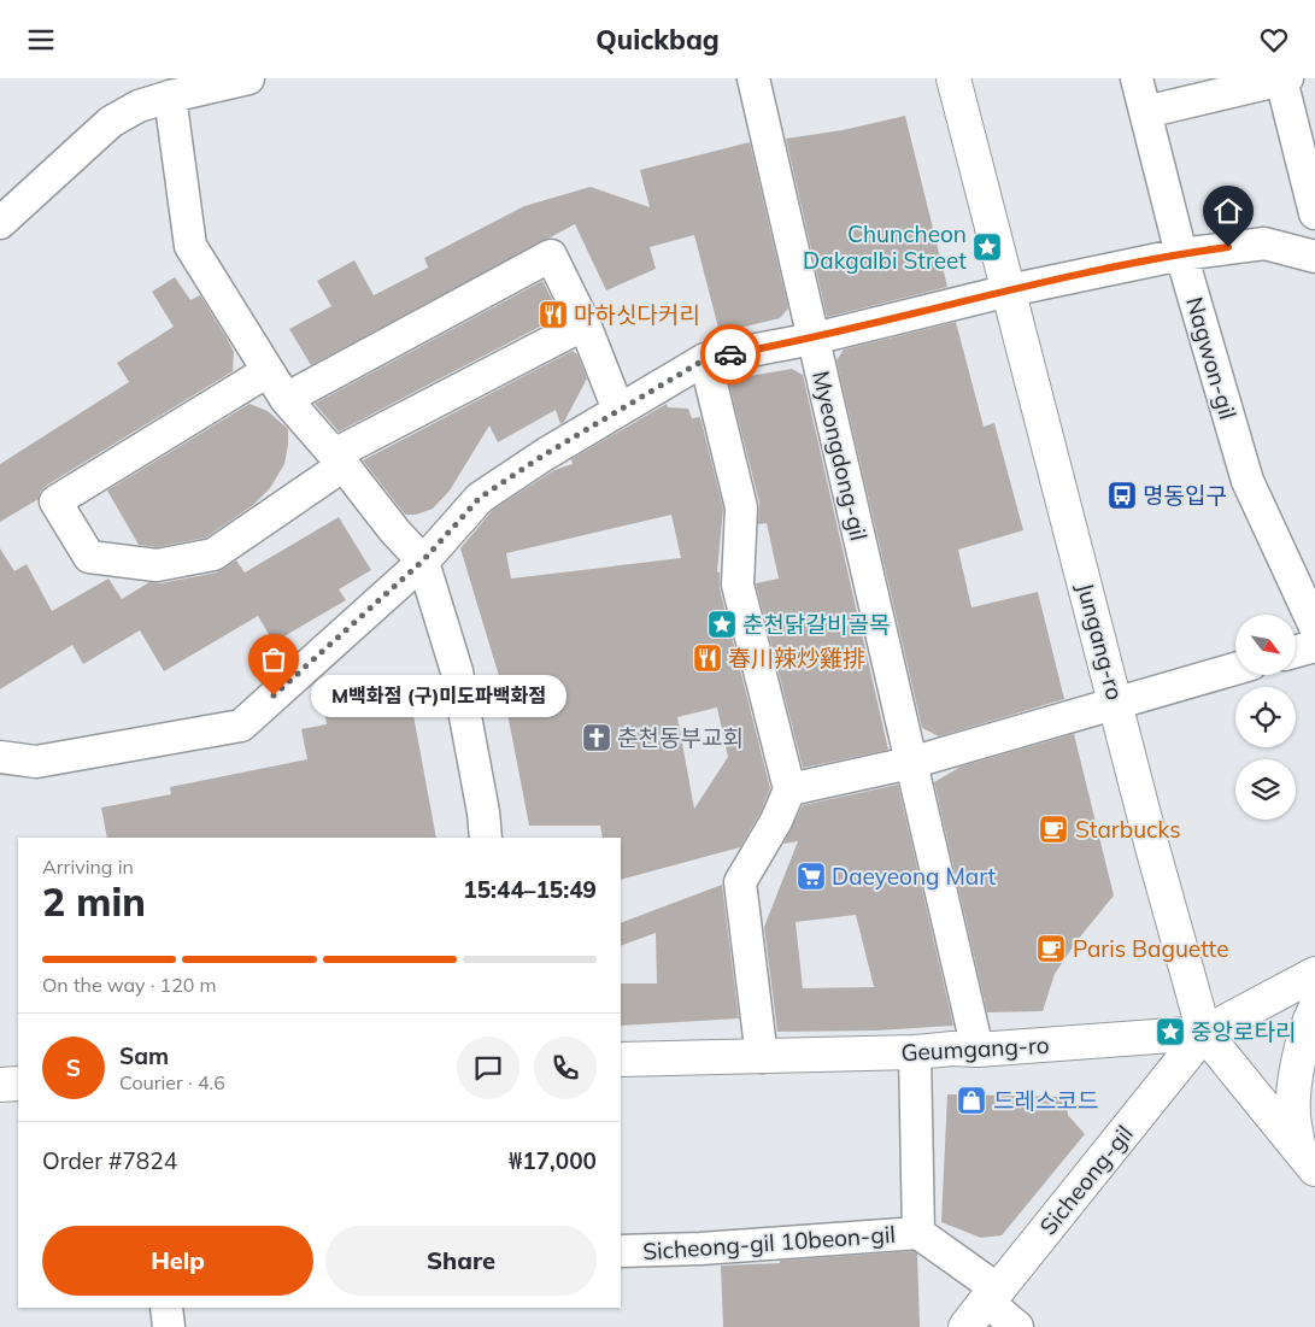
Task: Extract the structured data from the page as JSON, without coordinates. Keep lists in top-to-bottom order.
{
  "streets": {
    "street": [
      "Nagwon-gil",
      "Myeongdong-gil",
      "Jungang-ro",
      "Geumgang-ro",
      "Sicheong-gil",
      "Sicheong-gil 10beon-gil"
    ]
  },
  "crossings": [
    ["Myeongdong-gil", "Geumgang-ro"],
    ["Jungang-ro", "Geumgang-ro"],
    ["Jungang-ro", "Sicheong-gil"],
    ["Geumgang-ro", "Sicheong-gil"],
    ["Geumgang-ro", "Sicheong-gil 10beon-gil"],
    ["Sicheong-gil", "Sicheong-gil 10beon-gil"]
  ],
  "places": {
    "place": ["Chuncheon Dakgalbi Street", "춘천닭갈비골목", "중앙로타리"],
    "restaurant": ["마하싯다커리", "春川辣炒雞排"],
    "bus stop": ["명동입구"],
    "other": ["M백화점 (구)미도파백화점"],
    "church": ["춘천동부교회"],
    "cafe": ["Starbucks", "Paris Baguette"],
    "supermarket": ["Daeyeong Mart"],
    "shop": ["드레스코드"]
  },
  "north": "bottom right",
  "page": {
    "header": "Quickbag",
    "bubble": "M백화점 (구)미도파백화점",
    "heading": ["2 min", "Arriving in", "15:44–15:49"],
    "panel": [
      "Sam",
      "Courier · 4.6",
      "Order #7824",
      "₩17,000"
    ],
    "bar": "On the way · 120 m",
    "round": "S",
    "buttons": ["Help", "Share"]
  }
}
